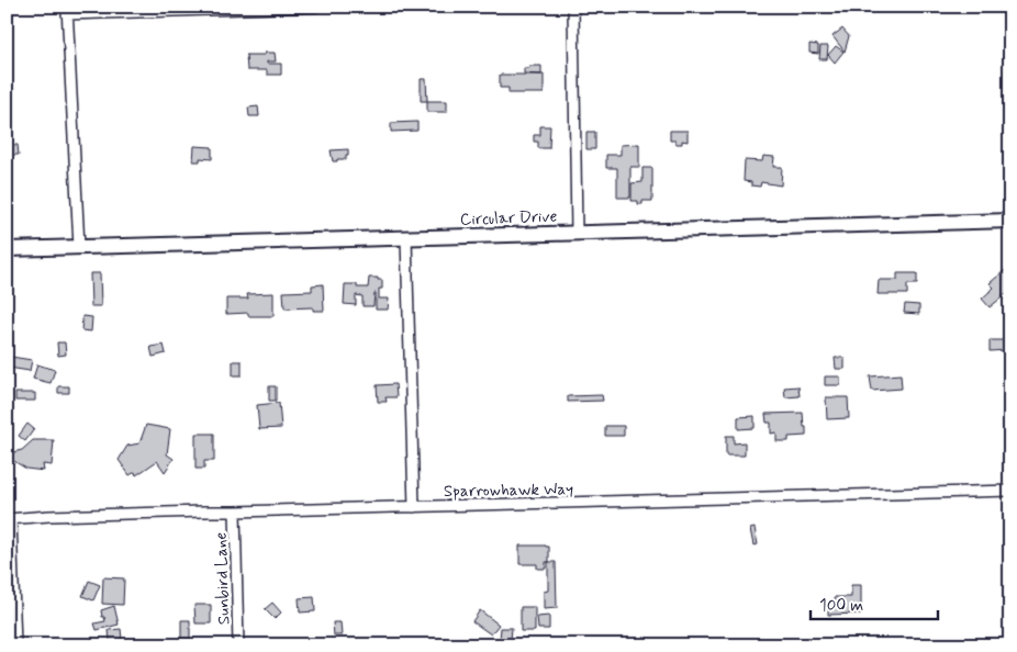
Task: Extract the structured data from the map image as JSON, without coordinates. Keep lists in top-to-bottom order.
{
  "streets": {
    "street": ["Circular Drive", "Sparrowhawk Way", "Sunbird Lane"]
  },
  "crossings": [
    ["Sparrowhawk Way", "Sunbird Lane"]
  ],
  "scale_bar": "100 m"
}
